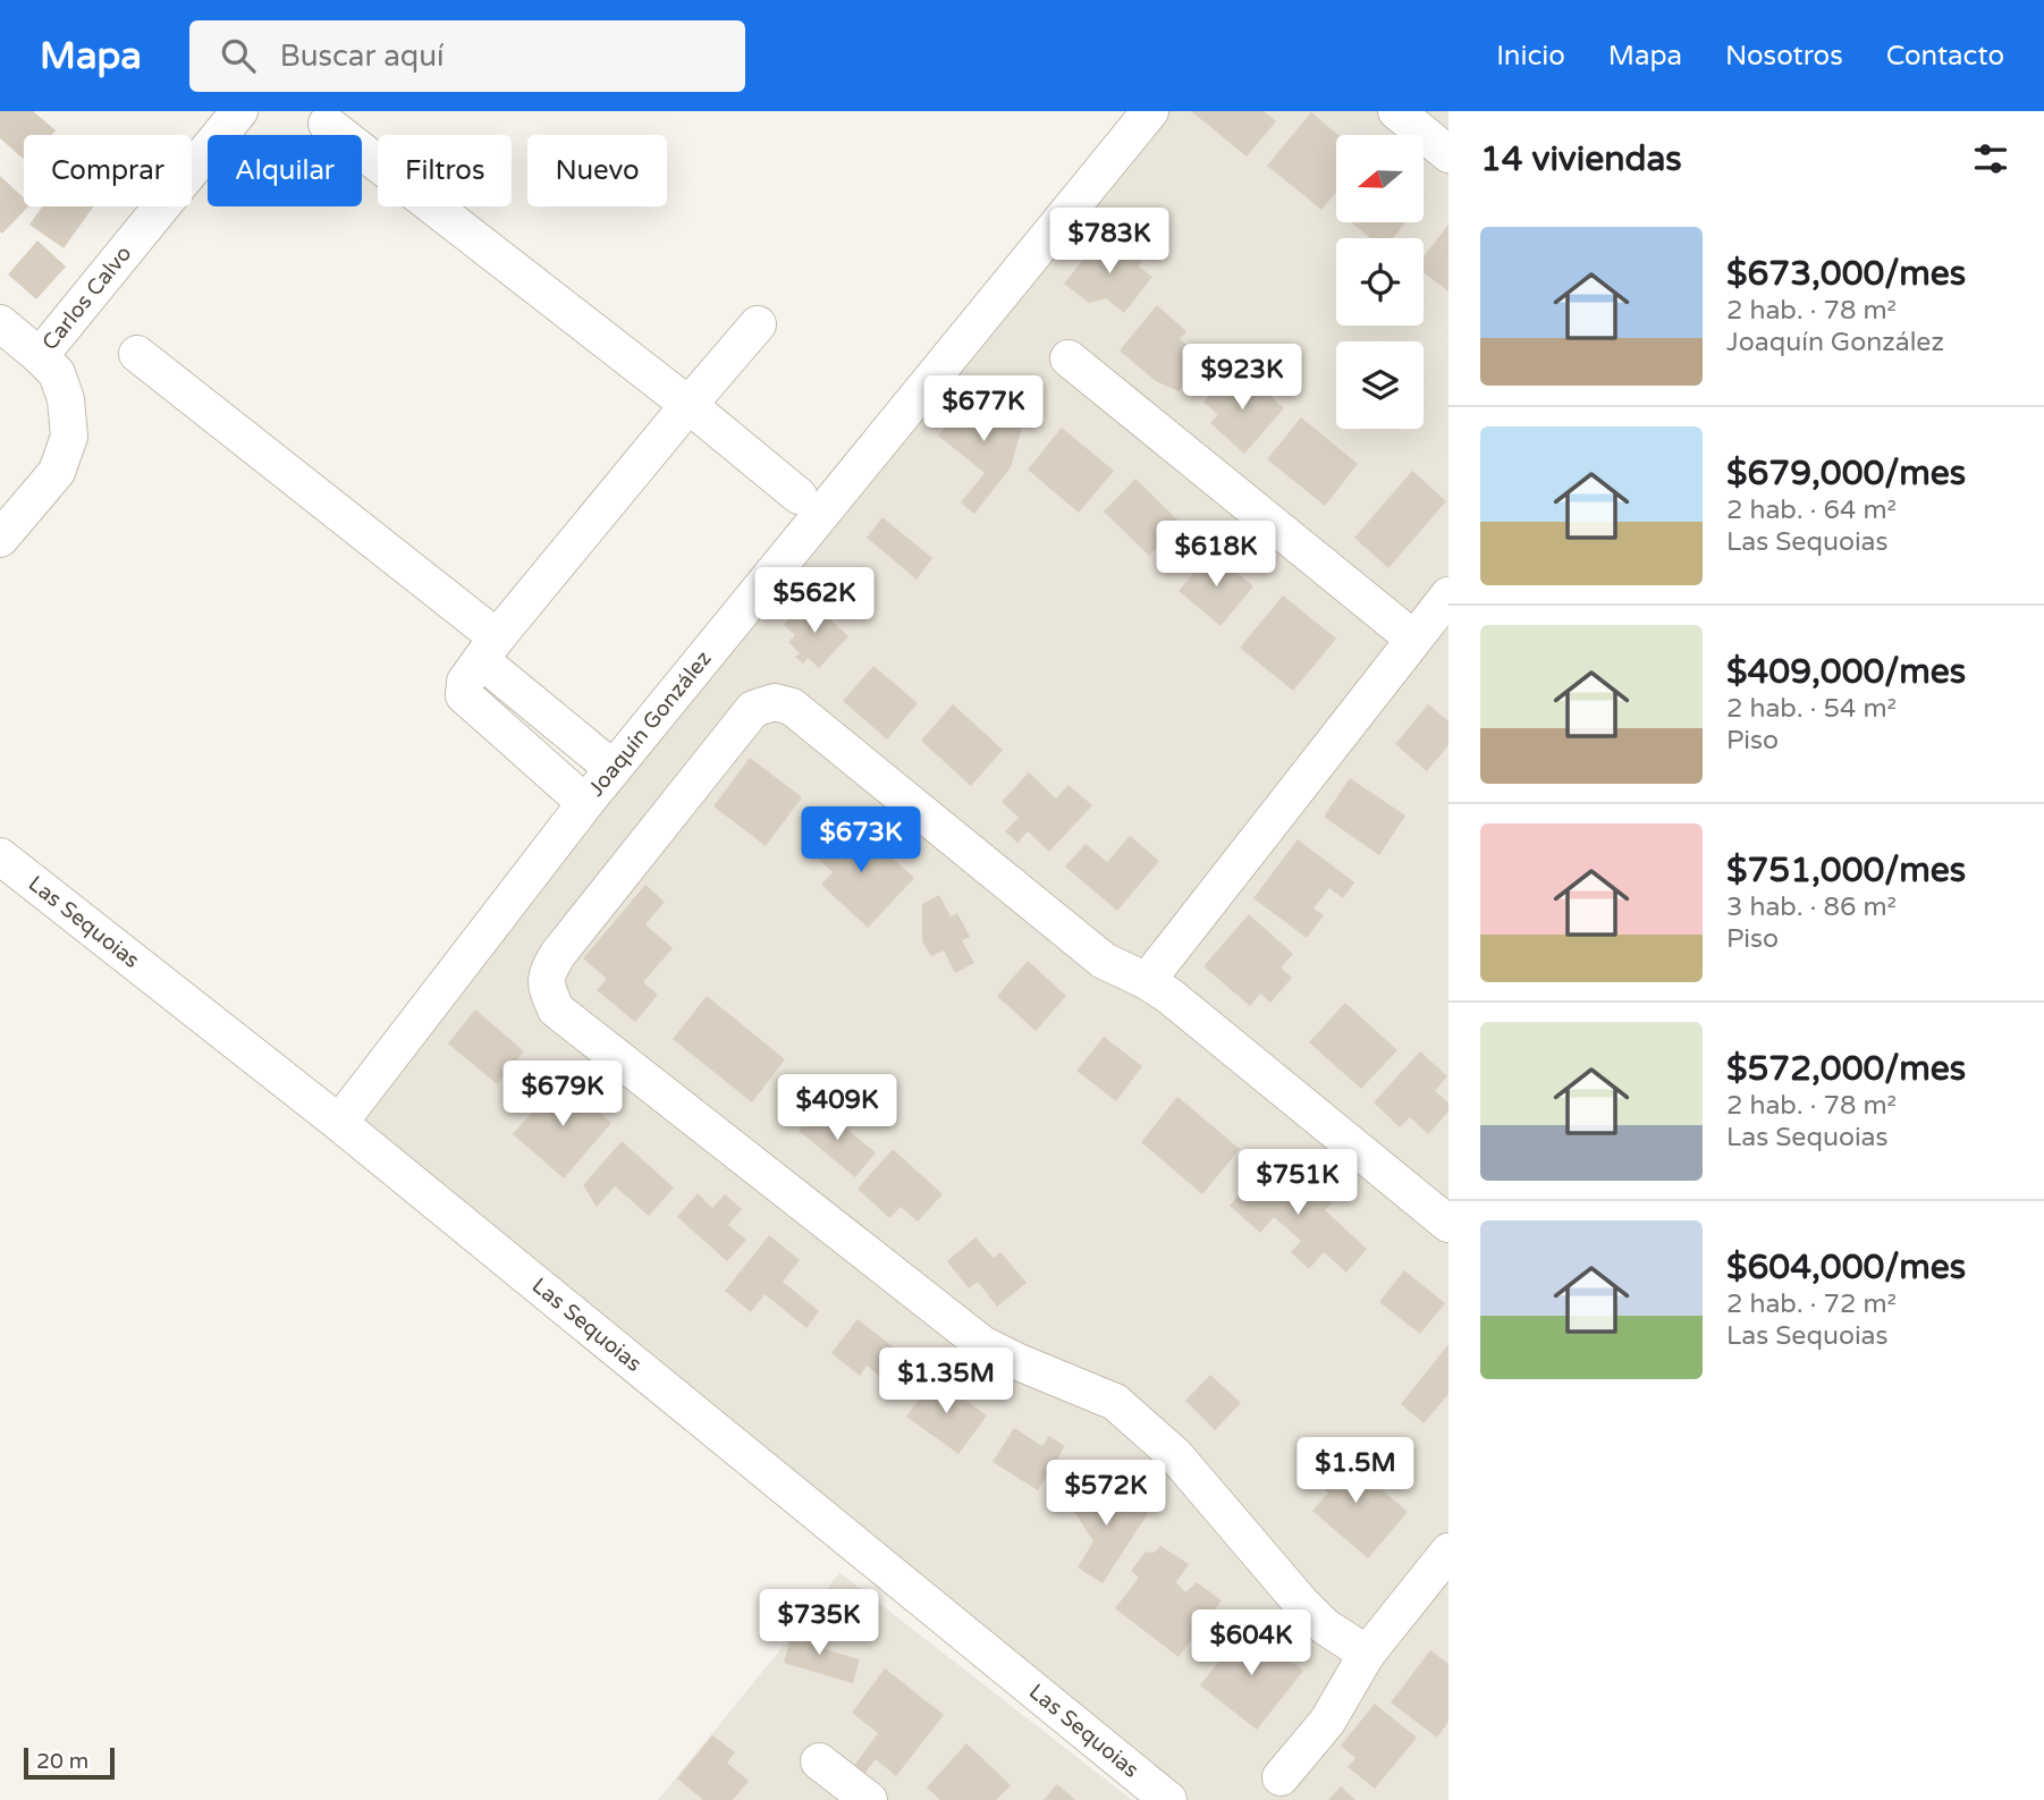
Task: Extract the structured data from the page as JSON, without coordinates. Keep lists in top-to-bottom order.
{
  "streets": {
    "street": ["Carlos Calvo", "Joaquín González", "Las Sequoias"]
  },
  "crossings": [
    ["Joaquín González", "Las Sequoias"]
  ],
  "scale_bar": "20 m",
  "north": "left",
  "page": {
    "header": "Mapa",
    "search": "Buscar aquí",
    "nav": [
      "Inicio",
      "Mapa",
      "Nosotros",
      "Contacto"
    ],
    "heading": "14 viviendas",
    "chip": [
      "Comprar",
      "Alquilar",
      "Filtros",
      "Nuevo"
    ],
    "list": [
      {
        "name": "$673,000/mes",
        "note": "2 hab. · 78 m² · Joaquín González"
      },
      {
        "name": "$679,000/mes",
        "note": "2 hab. · 64 m² · Las Sequoias"
      },
      {
        "name": "$409,000/mes",
        "note": "2 hab. · 54 m² · Piso"
      },
      {
        "name": "$751,000/mes",
        "note": "3 hab. · 86 m² · Piso"
      },
      {
        "name": "$572,000/mes",
        "note": "2 hab. · 78 m² · Las Sequoias"
      },
      {
        "name": "$604,000/mes",
        "note": "2 hab. · 72 m² · Las Sequoias"
      }
    ],
    "price": [
      "$783K",
      "$923K",
      "$677K",
      "$618K",
      "$562K",
      "$673K",
      "$679K",
      "$409K",
      "$751K",
      "$1.35M",
      "$1.5M",
      "$572K",
      "$735K",
      "$604K"
    ],
    "scale": "20 m"
  }
}
